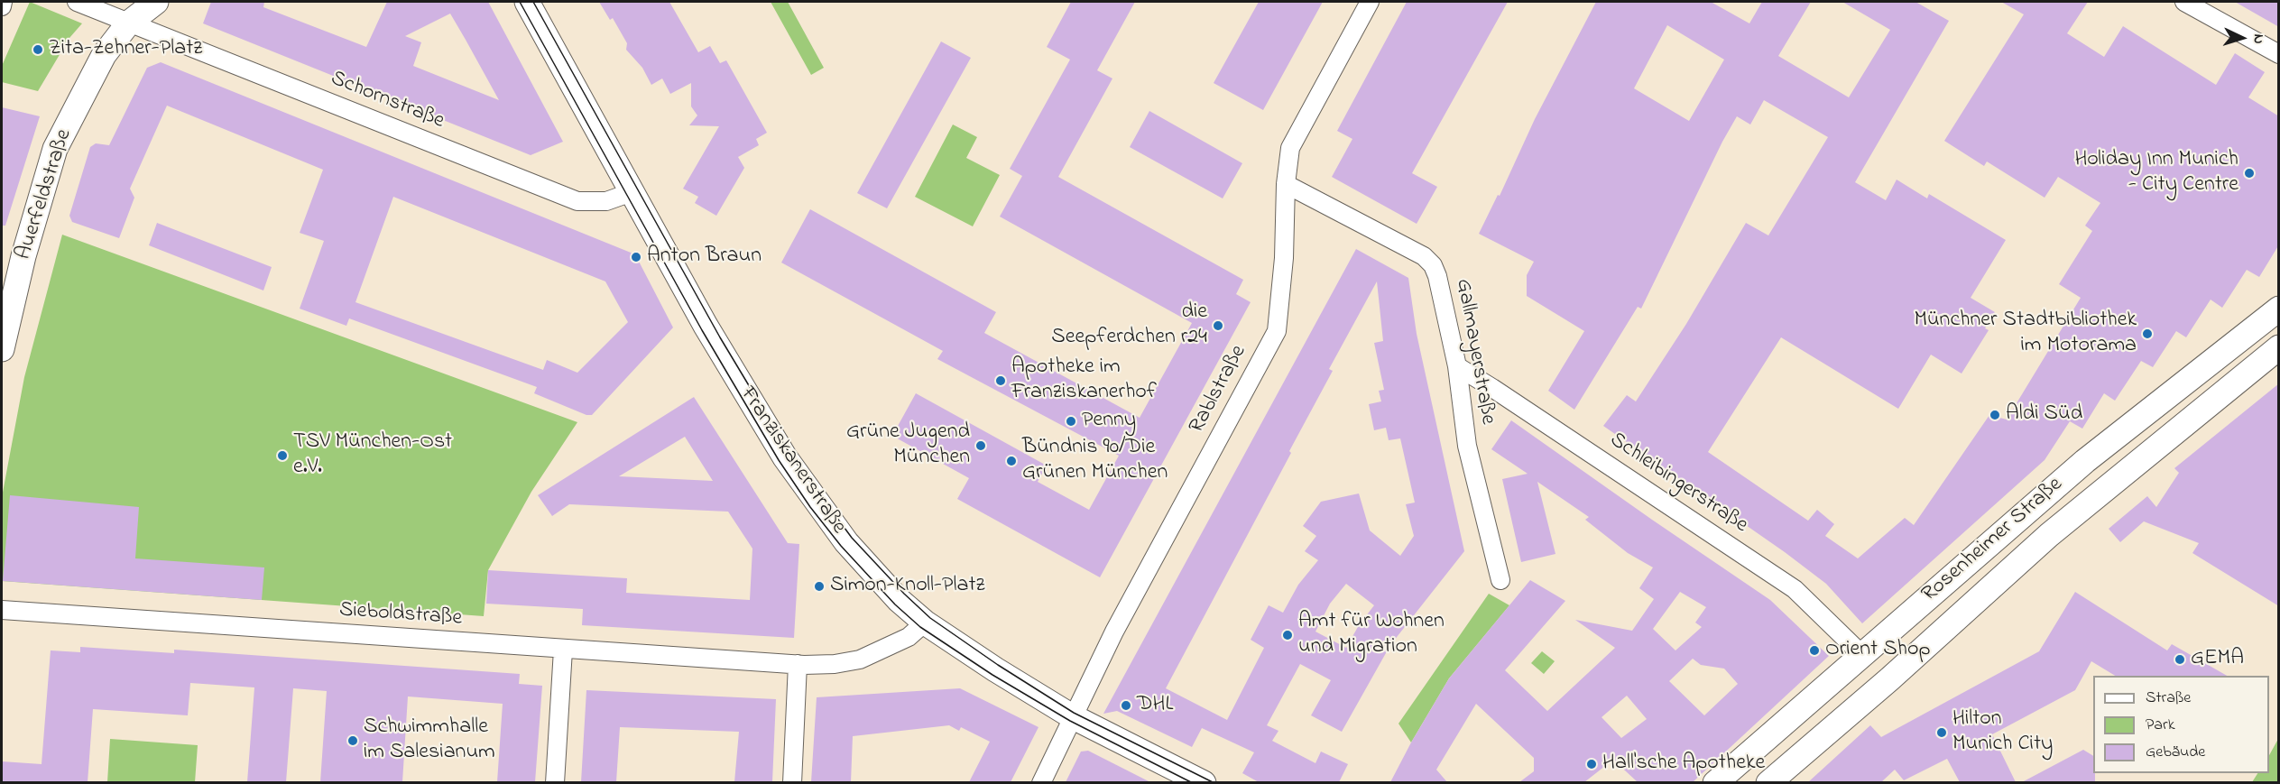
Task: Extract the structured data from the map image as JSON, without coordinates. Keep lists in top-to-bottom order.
{
  "streets": {
    "main road": ["Auerfeldstraße", "Franziskanerstraße", "Rosenheimer Straße"],
    "street": [
      "Schornstraße",
      "Gallmayerstraße",
      "Rablstraße",
      "Schleibingerstraße",
      "Sieboldstraße"
    ]
  },
  "crossings": [
    ["Schornstraße", "Auerfeldstraße"],
    ["Schornstraße", "Franziskanerstraße"],
    ["Gallmayerstraße", "Rablstraße"],
    ["Gallmayerstraße", "Schleibingerstraße"],
    ["Rablstraße", "Franziskanerstraße"],
    ["Schleibingerstraße", "Rosenheimer Straße"]
  ],
  "places": [
    "Zita-Zehner-Platz",
    "Holiday Inn Munich - City Centre",
    "Anton Braun",
    "die Seepferdchen r24",
    "Münchner Stadtbibliothek im Motorama",
    "Apotheke im Franziskanerhof",
    "Aldi Süd",
    "Penny",
    "Grüne Jugend München",
    "TSV München-Ost e.V.",
    "Bündnis 90/Die Grünen München",
    "Simon-Knoll-Platz",
    "Amt für Wohnen und Migration",
    "Orient Shop",
    "GEMA",
    "DHL",
    "Hilton Munich City",
    "Schwimmhalle im Salesianum",
    "Hall'sche Apotheke"
  ],
  "legend": ["Straße", "Park", "Gebäude"],
  "north": "right"
}
